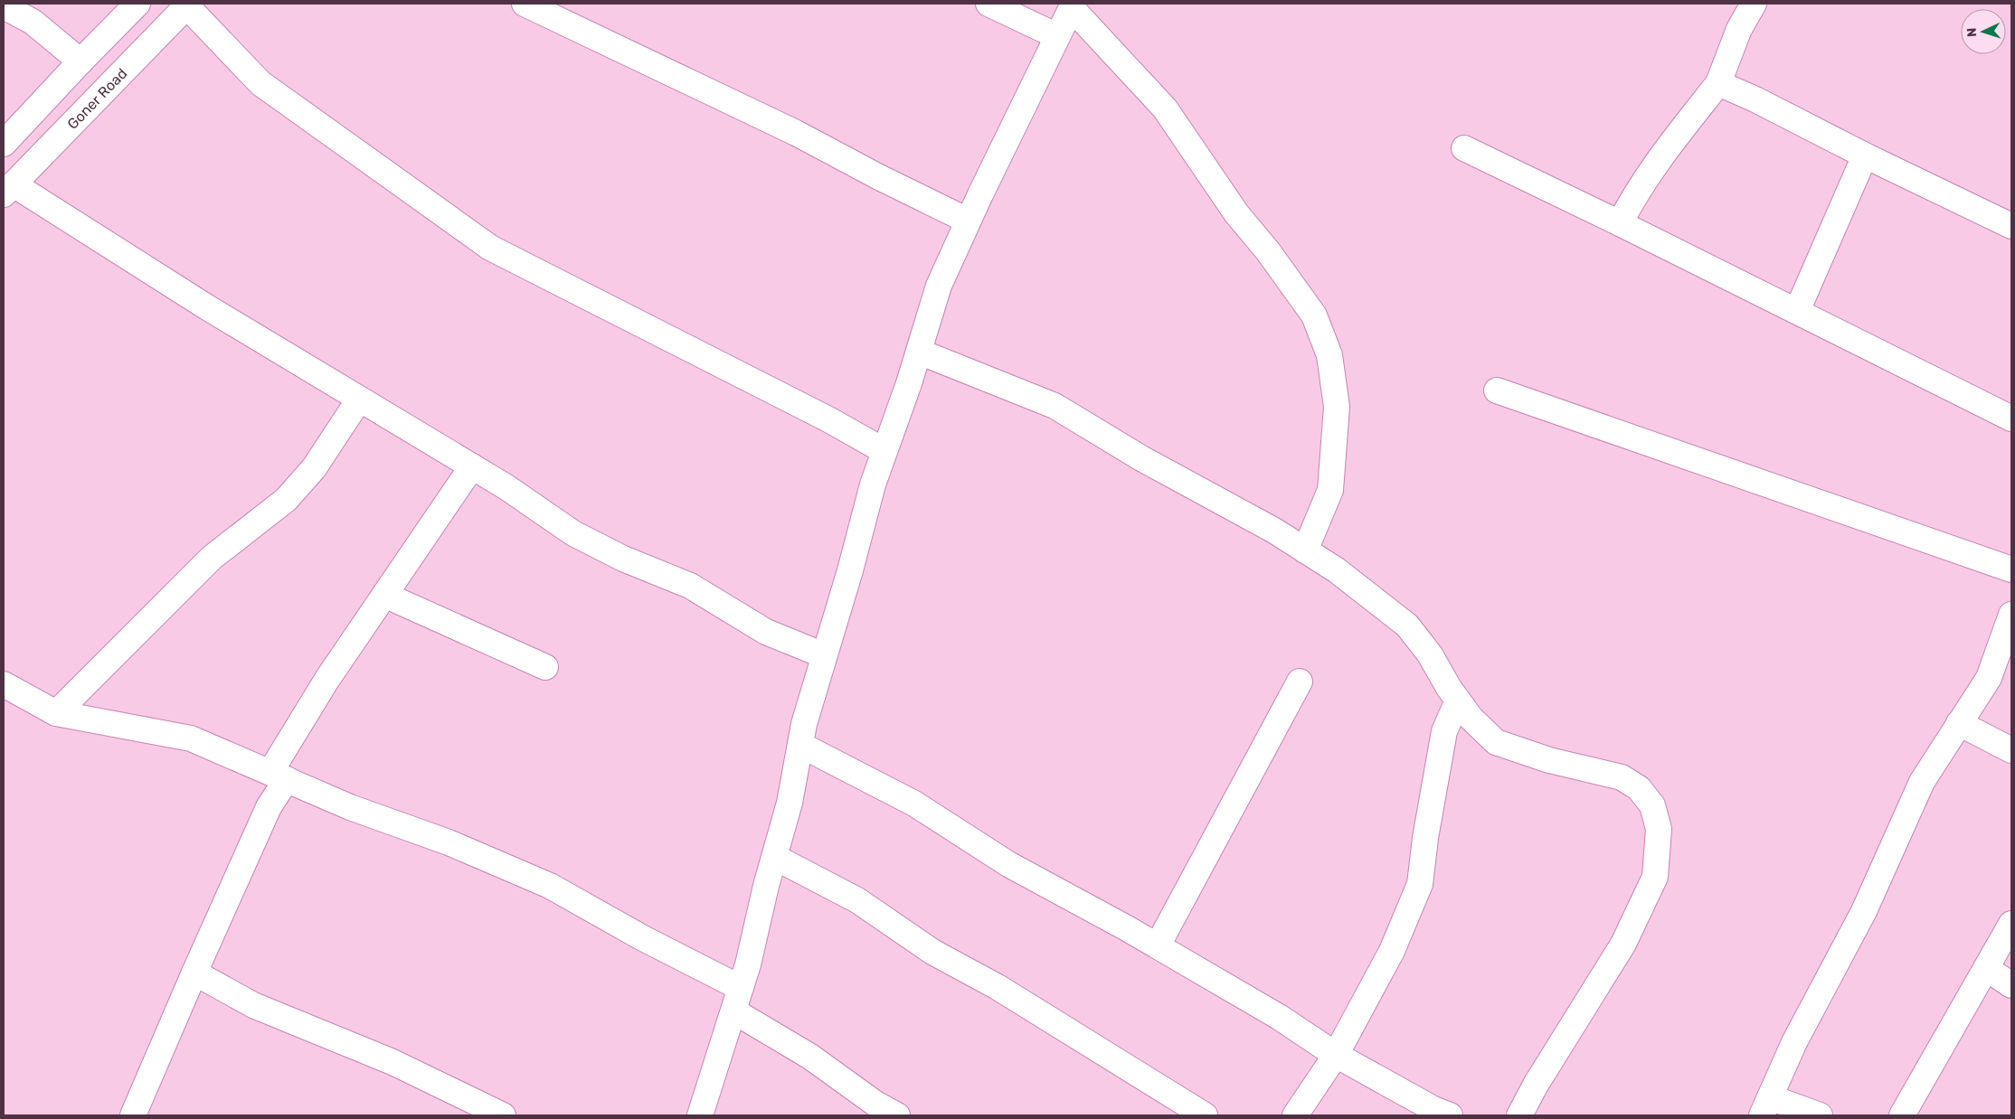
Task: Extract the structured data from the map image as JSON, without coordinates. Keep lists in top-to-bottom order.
{
  "streets": {
    "street": ["Goner Road"]
  },
  "north": "left"
}
